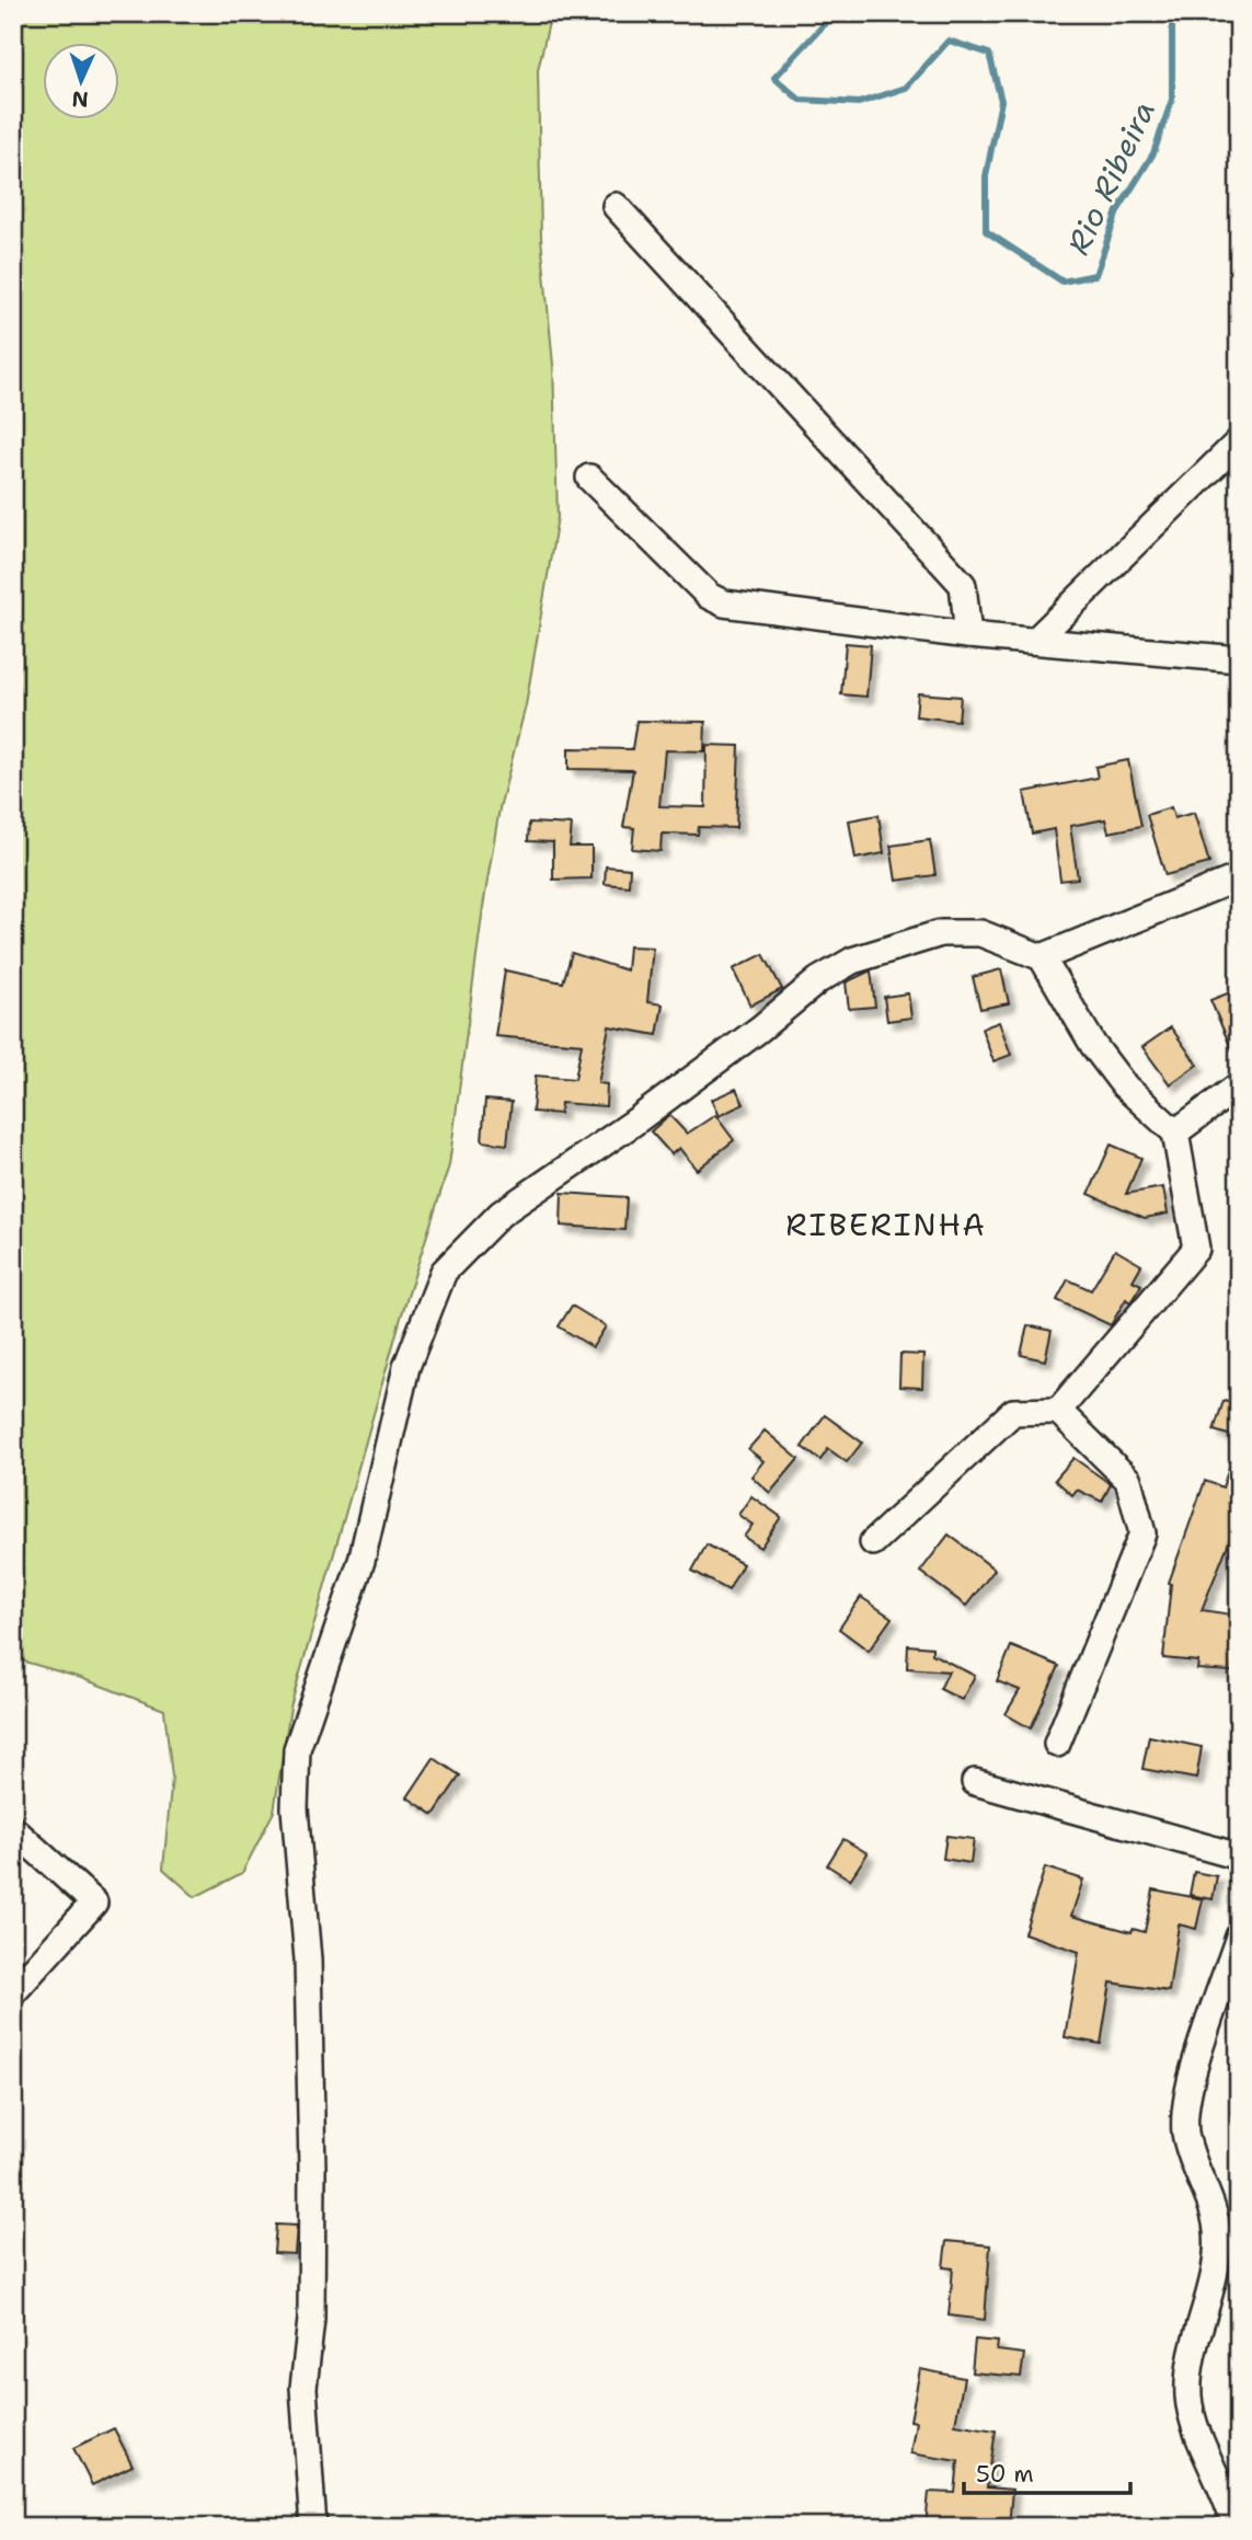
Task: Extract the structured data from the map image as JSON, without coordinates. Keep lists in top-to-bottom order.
{
  "districts": ["RIBERINHA"],
  "water": ["Rio Ribeira"],
  "scale_bar": "50 m",
  "north": "bottom"
}
